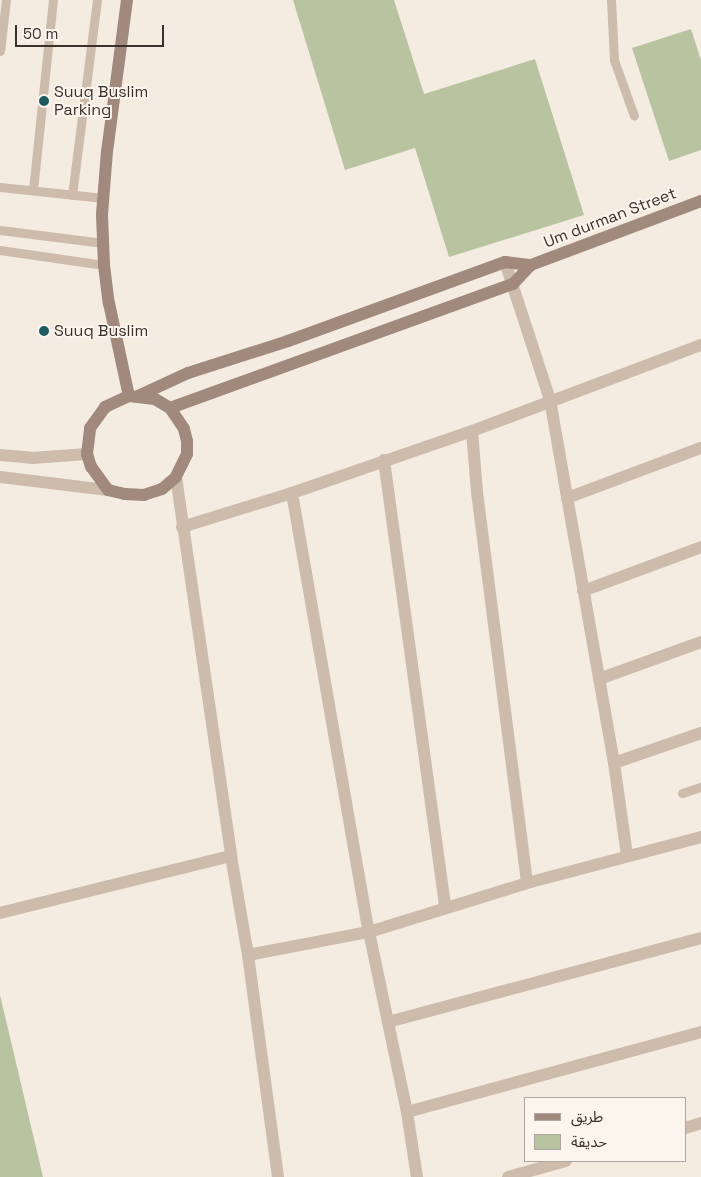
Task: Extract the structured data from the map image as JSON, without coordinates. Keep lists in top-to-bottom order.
{
  "streets": {
    "street": ["Um durman Street"]
  },
  "places": ["Suuq Buslim Parking", "Suuq Buslim"],
  "legend": ["طريق", "حديقة"],
  "scale_bar": "50 m"
}
